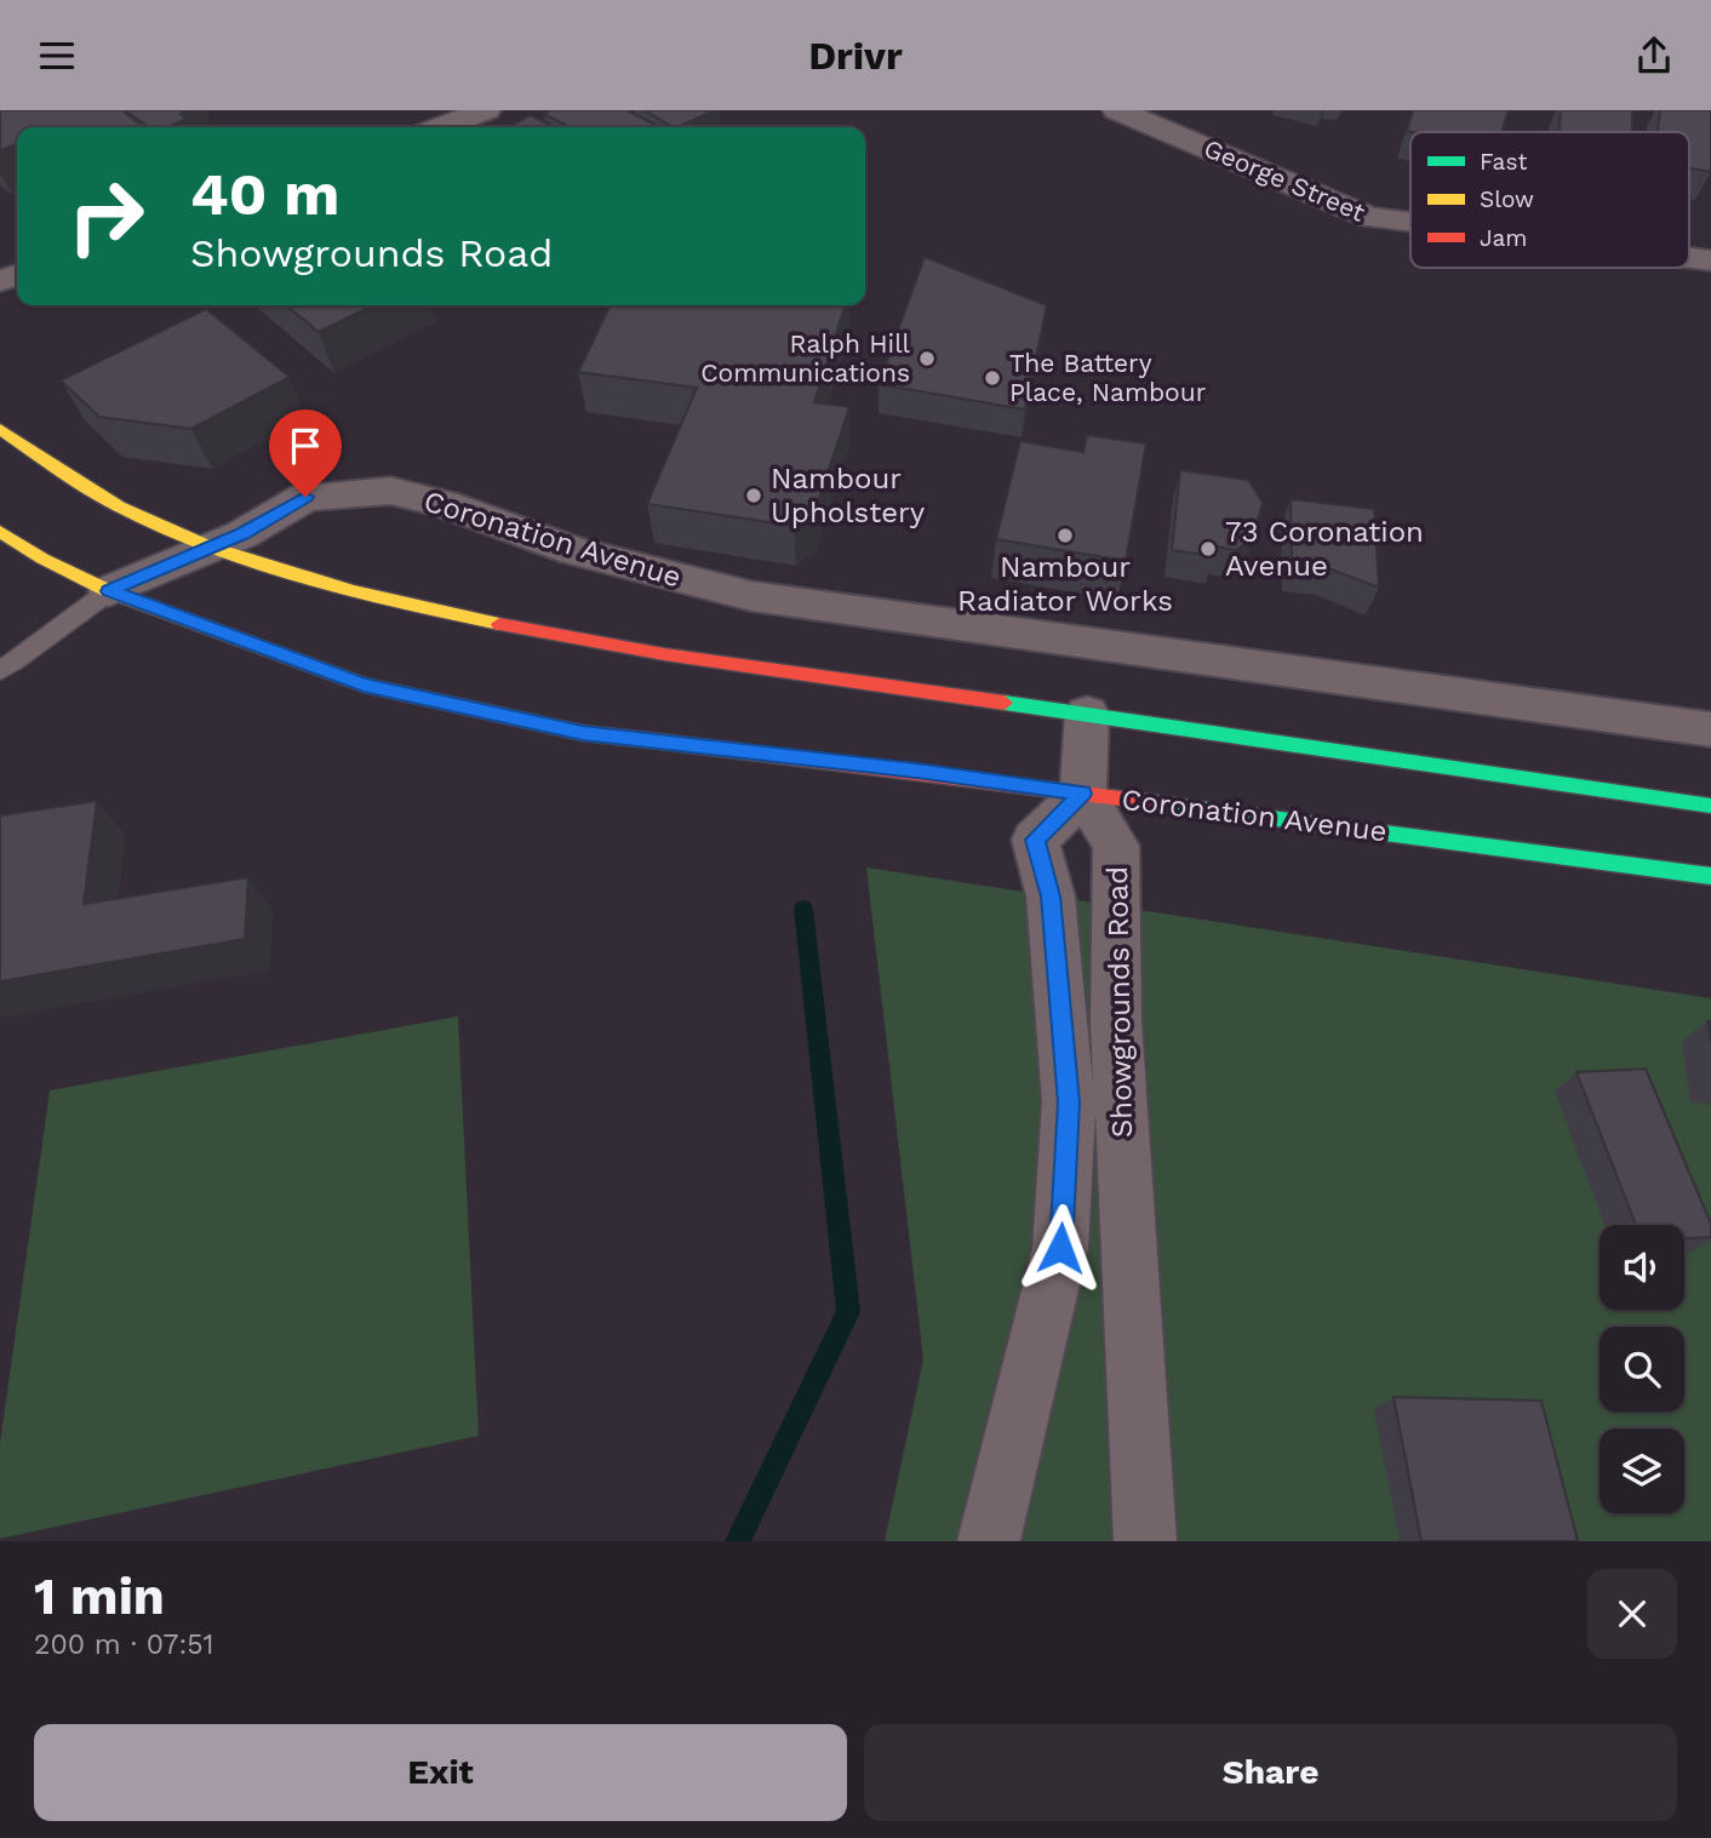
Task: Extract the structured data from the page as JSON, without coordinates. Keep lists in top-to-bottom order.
{
  "streets": {
    "main road": ["Coronation Avenue"],
    "street": ["George Street", "Showgrounds Road"]
  },
  "crossings": [
    ["Coronation Avenue", "Showgrounds Road"]
  ],
  "places": [
    "Ralph Hill Communications",
    "The Battery Place, Nambour",
    "Nambour Upholstery",
    "Nambour Radiator Works",
    "73 Coronation Avenue"
  ],
  "legend": ["Fast", "Slow", "Jam"],
  "page": {
    "header": "Drivr",
    "turn": ["40 m", "Showgrounds Road"],
    "heading": ["1 min", "200 m · 07:51"],
    "buttons": ["Exit", "Share"]
  }
}
